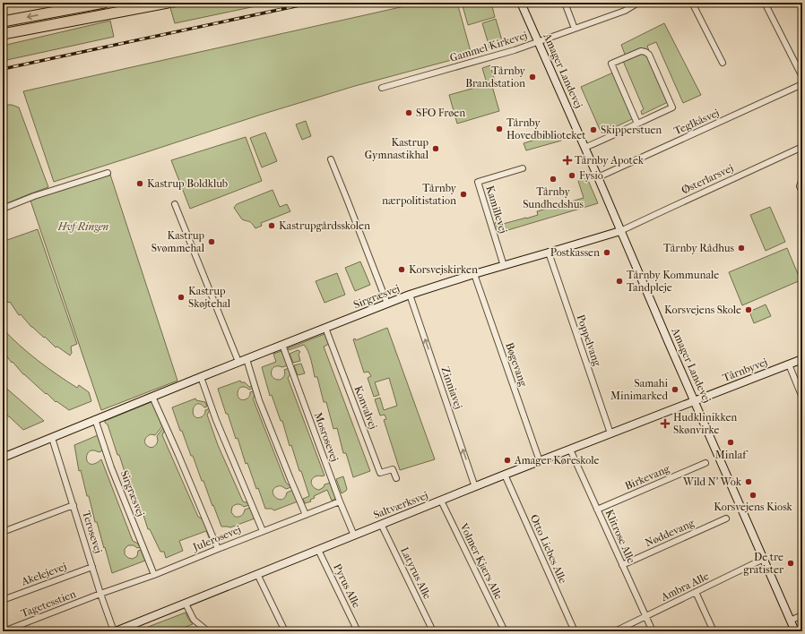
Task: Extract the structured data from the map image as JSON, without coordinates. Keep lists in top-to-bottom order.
{
  "streets": {
    "street": [
      "Gammel Kirkevej",
      "Amager Landevej",
      "Teglkåsvej",
      "Østerlarsvej",
      "Kamillevej",
      "Sirgræsvej",
      "Poppelvang",
      "Bøgevang",
      "Tårnbyvej",
      "Zinniavej",
      "Konvalvej",
      "Mosrosevej",
      "Birkevang",
      "Saltværksvej",
      "Terosevej",
      "Nøddevang",
      "Klitrose Alle",
      "Julerosevej",
      "Otto Liebes Alle",
      "Volmer Kjærs Alle",
      "Latyrus Alle",
      "Akelejevej",
      "Pyrus Alle",
      "Ambra Alle",
      "Tagetesstien"
    ]
  },
  "crossings": [
    ["Gammel Kirkevej", "Amager Landevej"],
    ["Amager Landevej", "Teglkåsvej"],
    ["Amager Landevej", "Østerlarsvej"],
    ["Amager Landevej", "Sirgræsvej"],
    ["Amager Landevej", "Tårnbyvej"],
    ["Amager Landevej", "Saltværksvej"],
    ["Amager Landevej", "Ambra Alle"],
    ["Østerlarsvej", "Sirgræsvej"],
    ["Kamillevej", "Sirgræsvej"],
    ["Sirgræsvej", "Poppelvang"],
    ["Sirgræsvej", "Bøgevang"],
    ["Sirgræsvej", "Zinniavej"],
    ["Sirgræsvej", "Konvalvej"],
    ["Sirgræsvej", "Mosrosevej"],
    ["Sirgræsvej", "Terosevej"],
    ["Sirgræsvej", "Julerosevej"],
    ["Poppelvang", "Saltværksvej"],
    ["Bøgevang", "Saltværksvej"],
    ["Tårnbyvej", "Saltværksvej"],
    ["Zinniavej", "Saltværksvej"],
    ["Mosrosevej", "Saltværksvej"],
    ["Mosrosevej", "Julerosevej"],
    ["Birkevang", "Klitrose Alle"],
    ["Saltværksvej", "Terosevej"],
    ["Saltværksvej", "Klitrose Alle"],
    ["Saltværksvej", "Otto Liebes Alle"],
    ["Saltværksvej", "Volmer Kjærs Alle"],
    ["Saltværksvej", "Latyrus Alle"],
    ["Saltværksvej", "Pyrus Alle"],
    ["Terosevej", "Julerosevej"],
    ["Terosevej", "Akelejevej"],
    ["Terosevej", "Tagetesstien"],
    ["Nøddevang", "Klitrose Alle"],
    ["Klitrose Alle", "Ambra Alle"],
    ["Julerosevej", "Tagetesstien"]
  ],
  "one_way": ["Zinniavej"],
  "parks": ["Hvf Ringen"],
  "places": {
    "other": [
      "Tårnby Brandstation",
      "SFO Frøen",
      "Tårnby Hovedbiblioteket",
      "Skipperstuen",
      "Kastrup Gymnastikhal",
      "Fysio",
      "Tårnby Sundhedshus",
      "Kastrup Boldklub",
      "Tårnby nærpolitistation",
      "Kastrupgårdsskolen",
      "Kastrup Svømmehal",
      "Tårnby Rådhus",
      "Postkassen",
      "Korsvejskirken",
      "Tårnby Kommunale Tandpleje",
      "Kastrup Skøjtehal",
      "Korsvejens Skole",
      "Samahi Minimarked",
      "Minlaf",
      "Amager Køreskole",
      "Wild N' Wok",
      "Korsvejens Kiosk",
      "De tre gratister"
    ],
    "health": ["Tårnby Apotek", "Hudklinikken Skønvirke"]
  }
}
